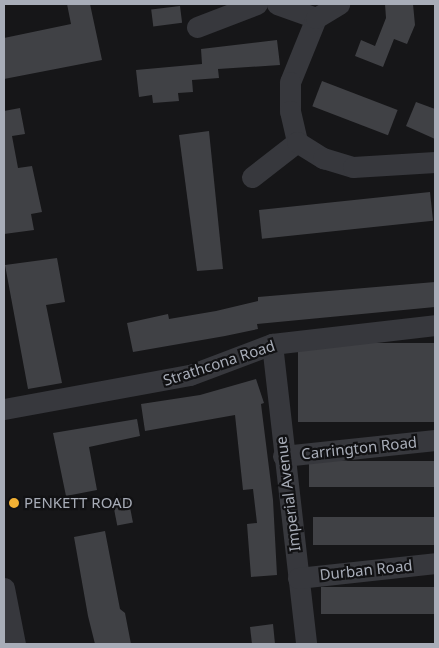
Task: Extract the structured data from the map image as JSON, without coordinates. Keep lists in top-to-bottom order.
{
  "streets": {
    "street": [
      "Strathcona Road",
      "Carrington Road",
      "Imperial Avenue",
      "Durban Road"
    ]
  },
  "crossings": [
    ["Strathcona Road", "Imperial Avenue"],
    ["Carrington Road", "Imperial Avenue"],
    ["Imperial Avenue", "Durban Road"]
  ],
  "places": ["PENKETT ROAD"]
}
